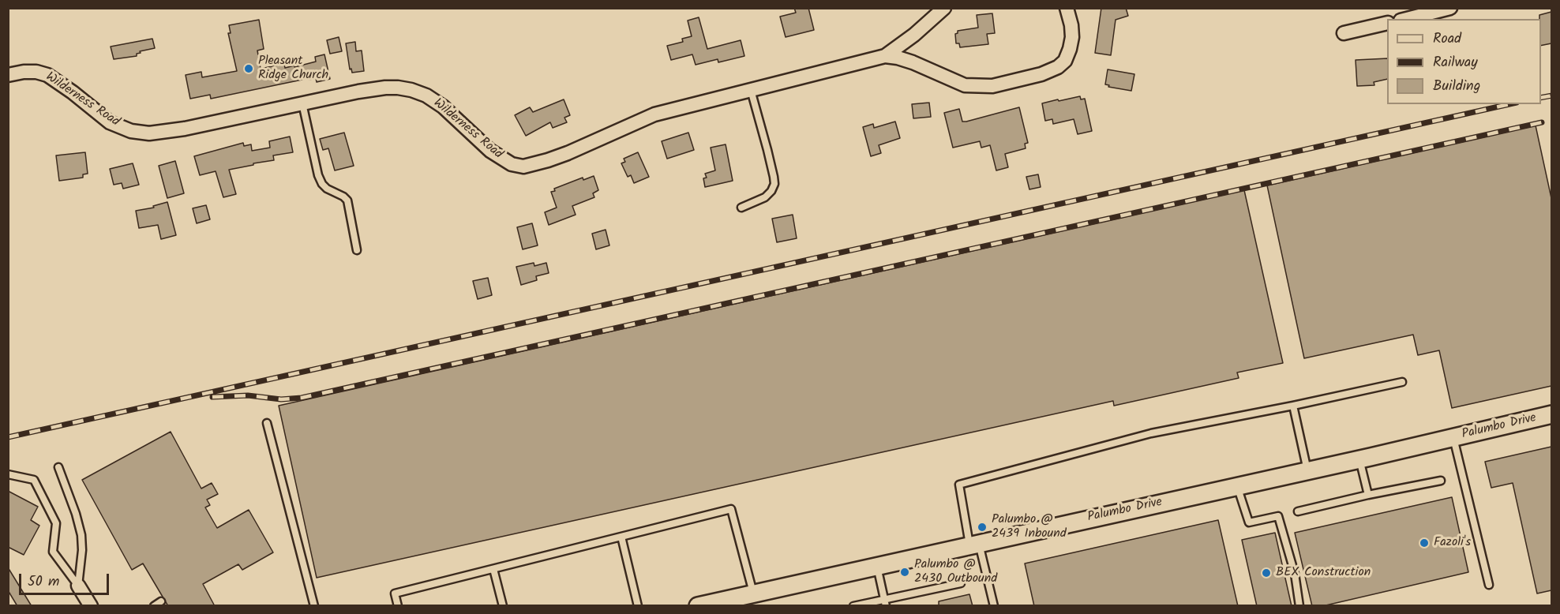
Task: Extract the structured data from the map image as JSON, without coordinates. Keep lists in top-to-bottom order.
{
  "streets": {
    "street": ["Wilderness Road", "Palumbo Drive"]
  },
  "places": [
    "Pleasant Ridge Church",
    "Palumbo @ 2439 Inbound",
    "Fazoli's",
    "Palumbo @ 2430 Outbound",
    "BEX Construction"
  ],
  "legend": ["Road", "Railway", "Building"],
  "scale_bar": "50 m"
}
